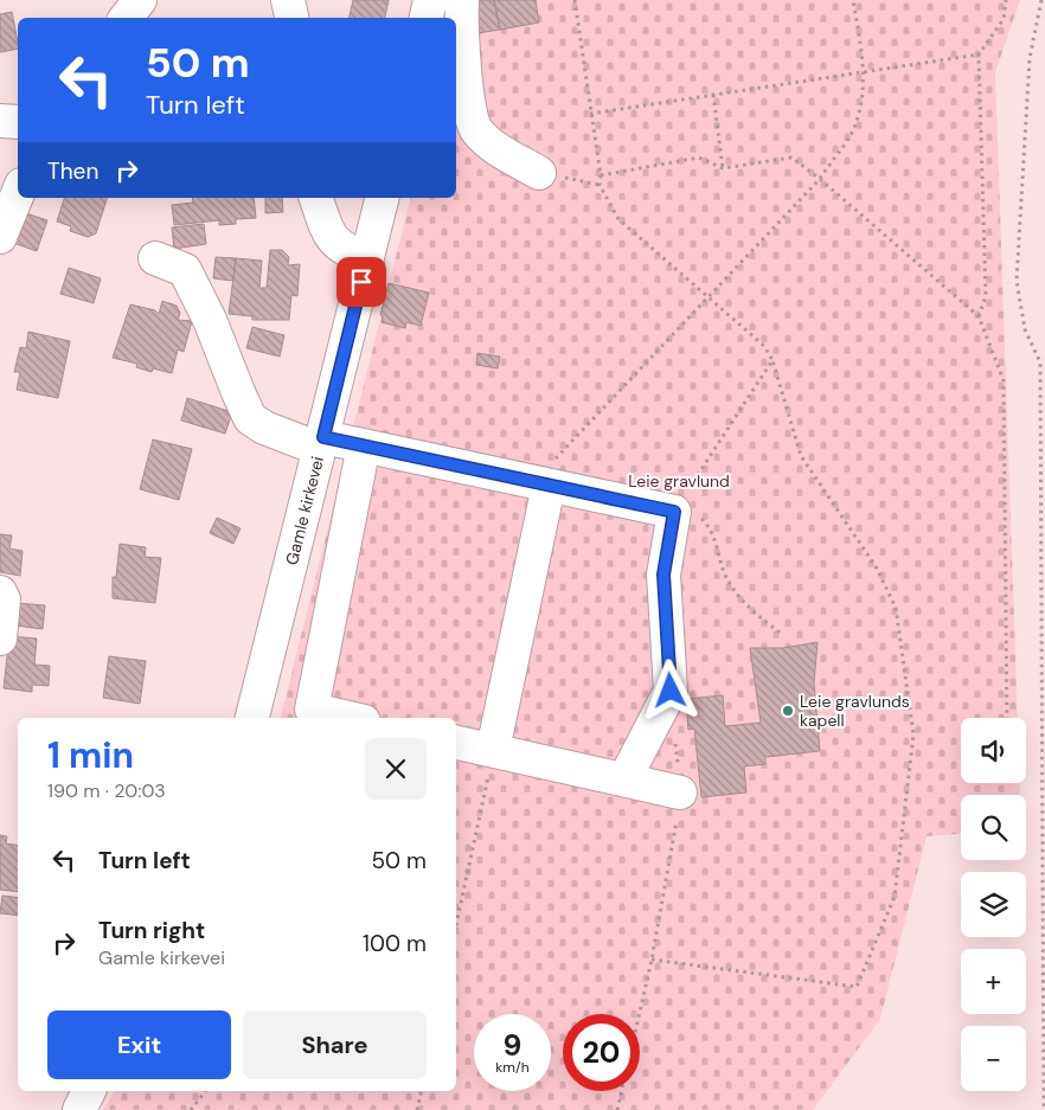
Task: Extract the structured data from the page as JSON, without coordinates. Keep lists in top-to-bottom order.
{
  "streets": {
    "street": ["Gamle kirkevei"]
  },
  "parks": ["Leie gravlund"],
  "places": ["Leie gravlunds kapell"],
  "page": {
    "turn": ["50 m", "Turn left"],
    "then": "Then",
    "map_buttons": ["+", "−"],
    "heading": ["1 min", "190 m · 20:03"],
    "list": [
      {
        "name": "Turn left",
        "value": "50 m"
      },
      {
        "name": "Turn right",
        "note": "Gamle kirkevei",
        "value": "100 m"
      }
    ],
    "buttons": ["Exit", "Share"],
    "speed": "9 km/h",
    "limit": "20"
  }
}
